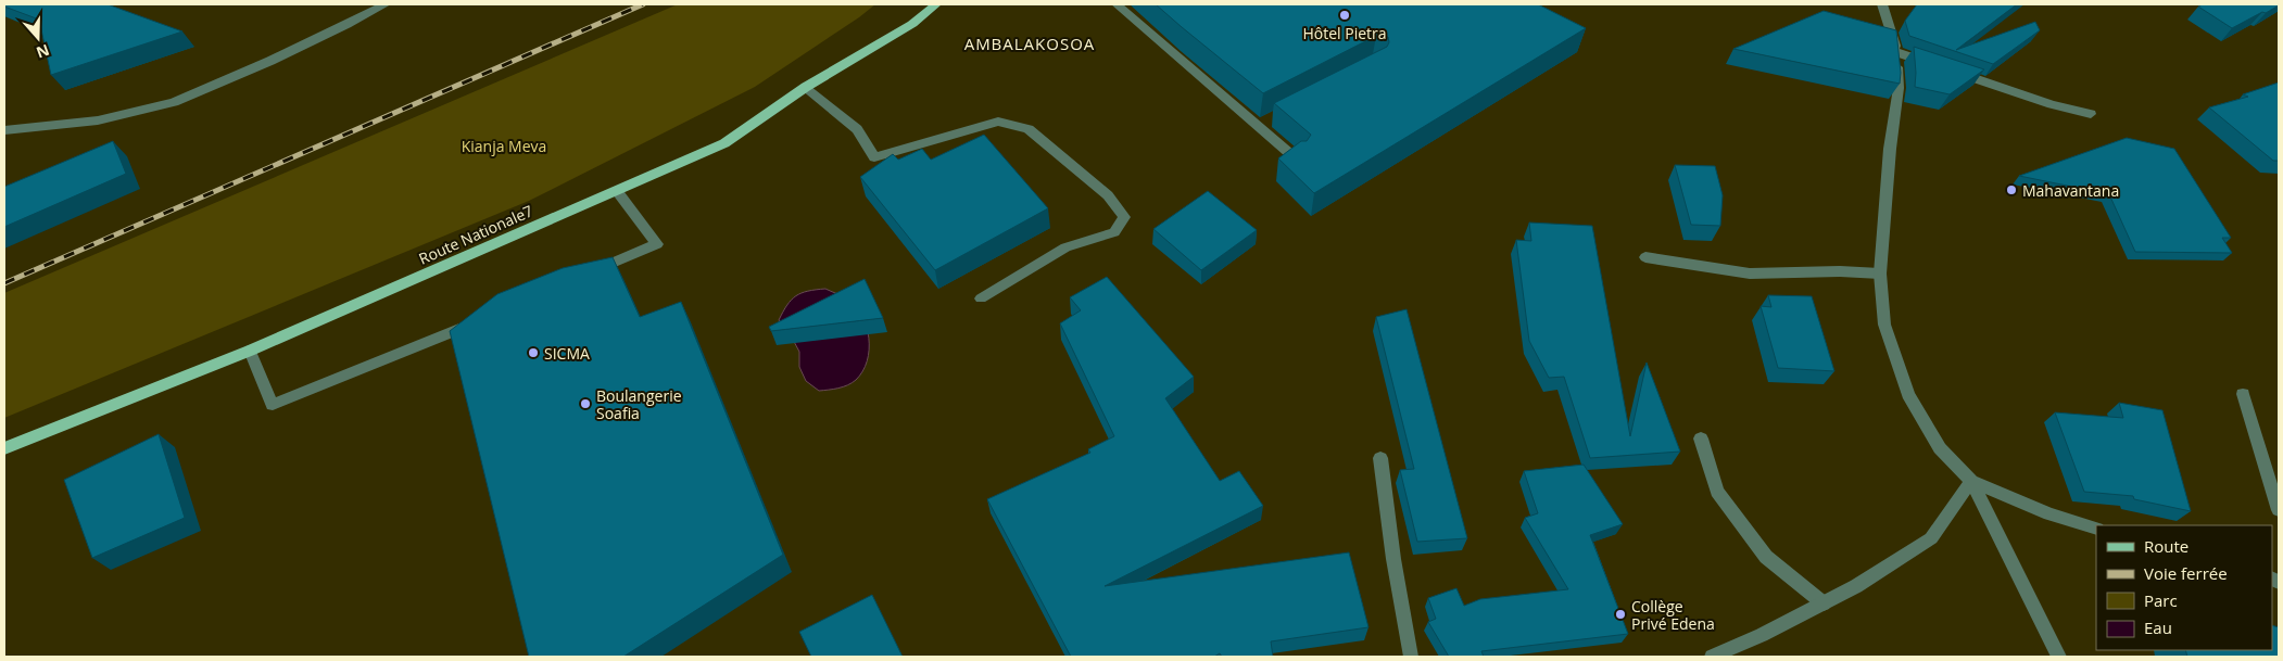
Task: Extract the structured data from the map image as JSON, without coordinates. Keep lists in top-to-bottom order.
{
  "streets": {
    "main road": ["Route Nationale7"]
  },
  "districts": ["AMBALAKOSOA"],
  "parks": ["Kianja Meva"],
  "places": [
    "Hôtel Pietra",
    "Mahavantana",
    "SICMA",
    "Boulangerie Soafia",
    "Collège Privé Edena"
  ],
  "legend": [
    "Route",
    "Voie ferrée",
    "Parc",
    "Eau"
  ],
  "north": "bottom"
}
